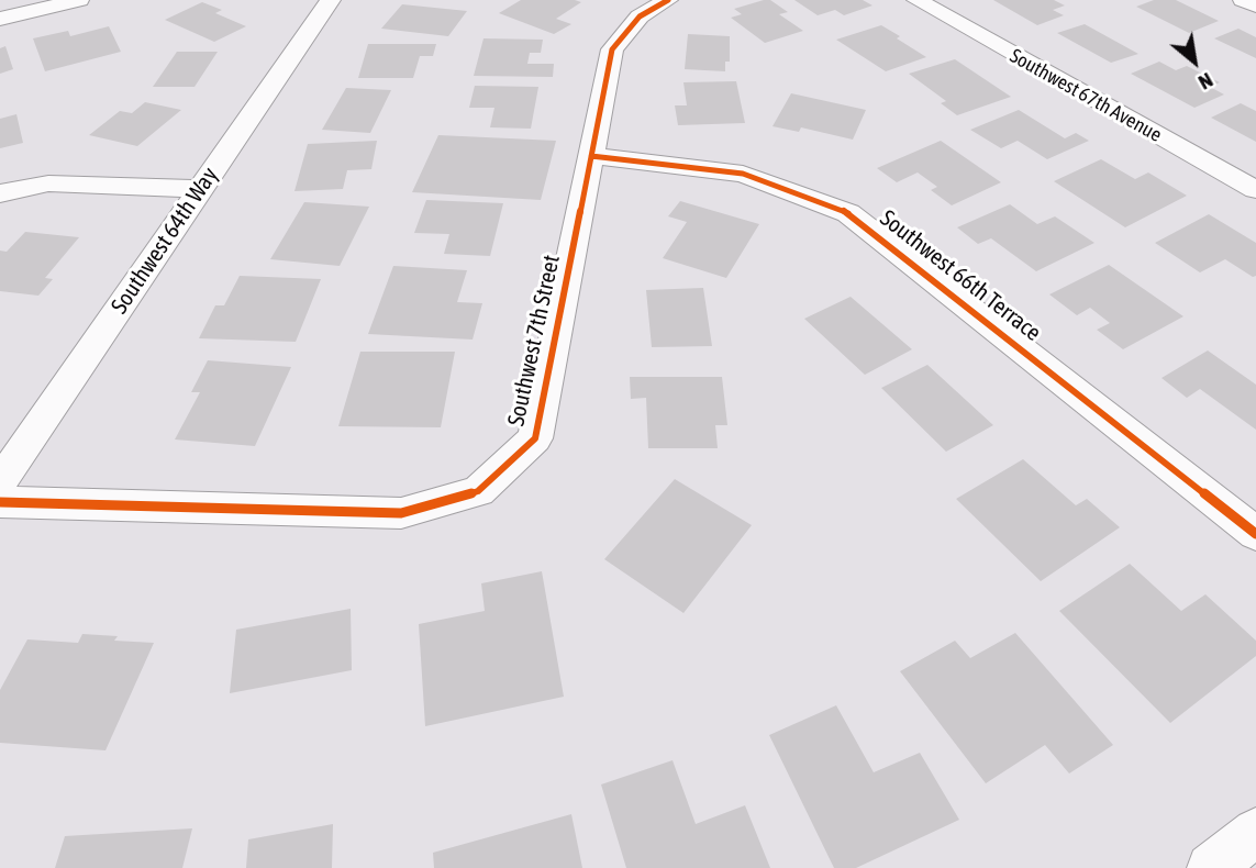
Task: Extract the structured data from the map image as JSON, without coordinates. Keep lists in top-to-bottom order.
{
  "streets": {
    "street": [
      "Southwest 67th Avenue",
      "Southwest 64th Way",
      "Southwest 66th Terrace",
      "Southwest 7th Street"
    ]
  },
  "crossings": [
    ["Southwest 66th Terrace", "Southwest 7th Street"]
  ],
  "north": "bottom right"
}
